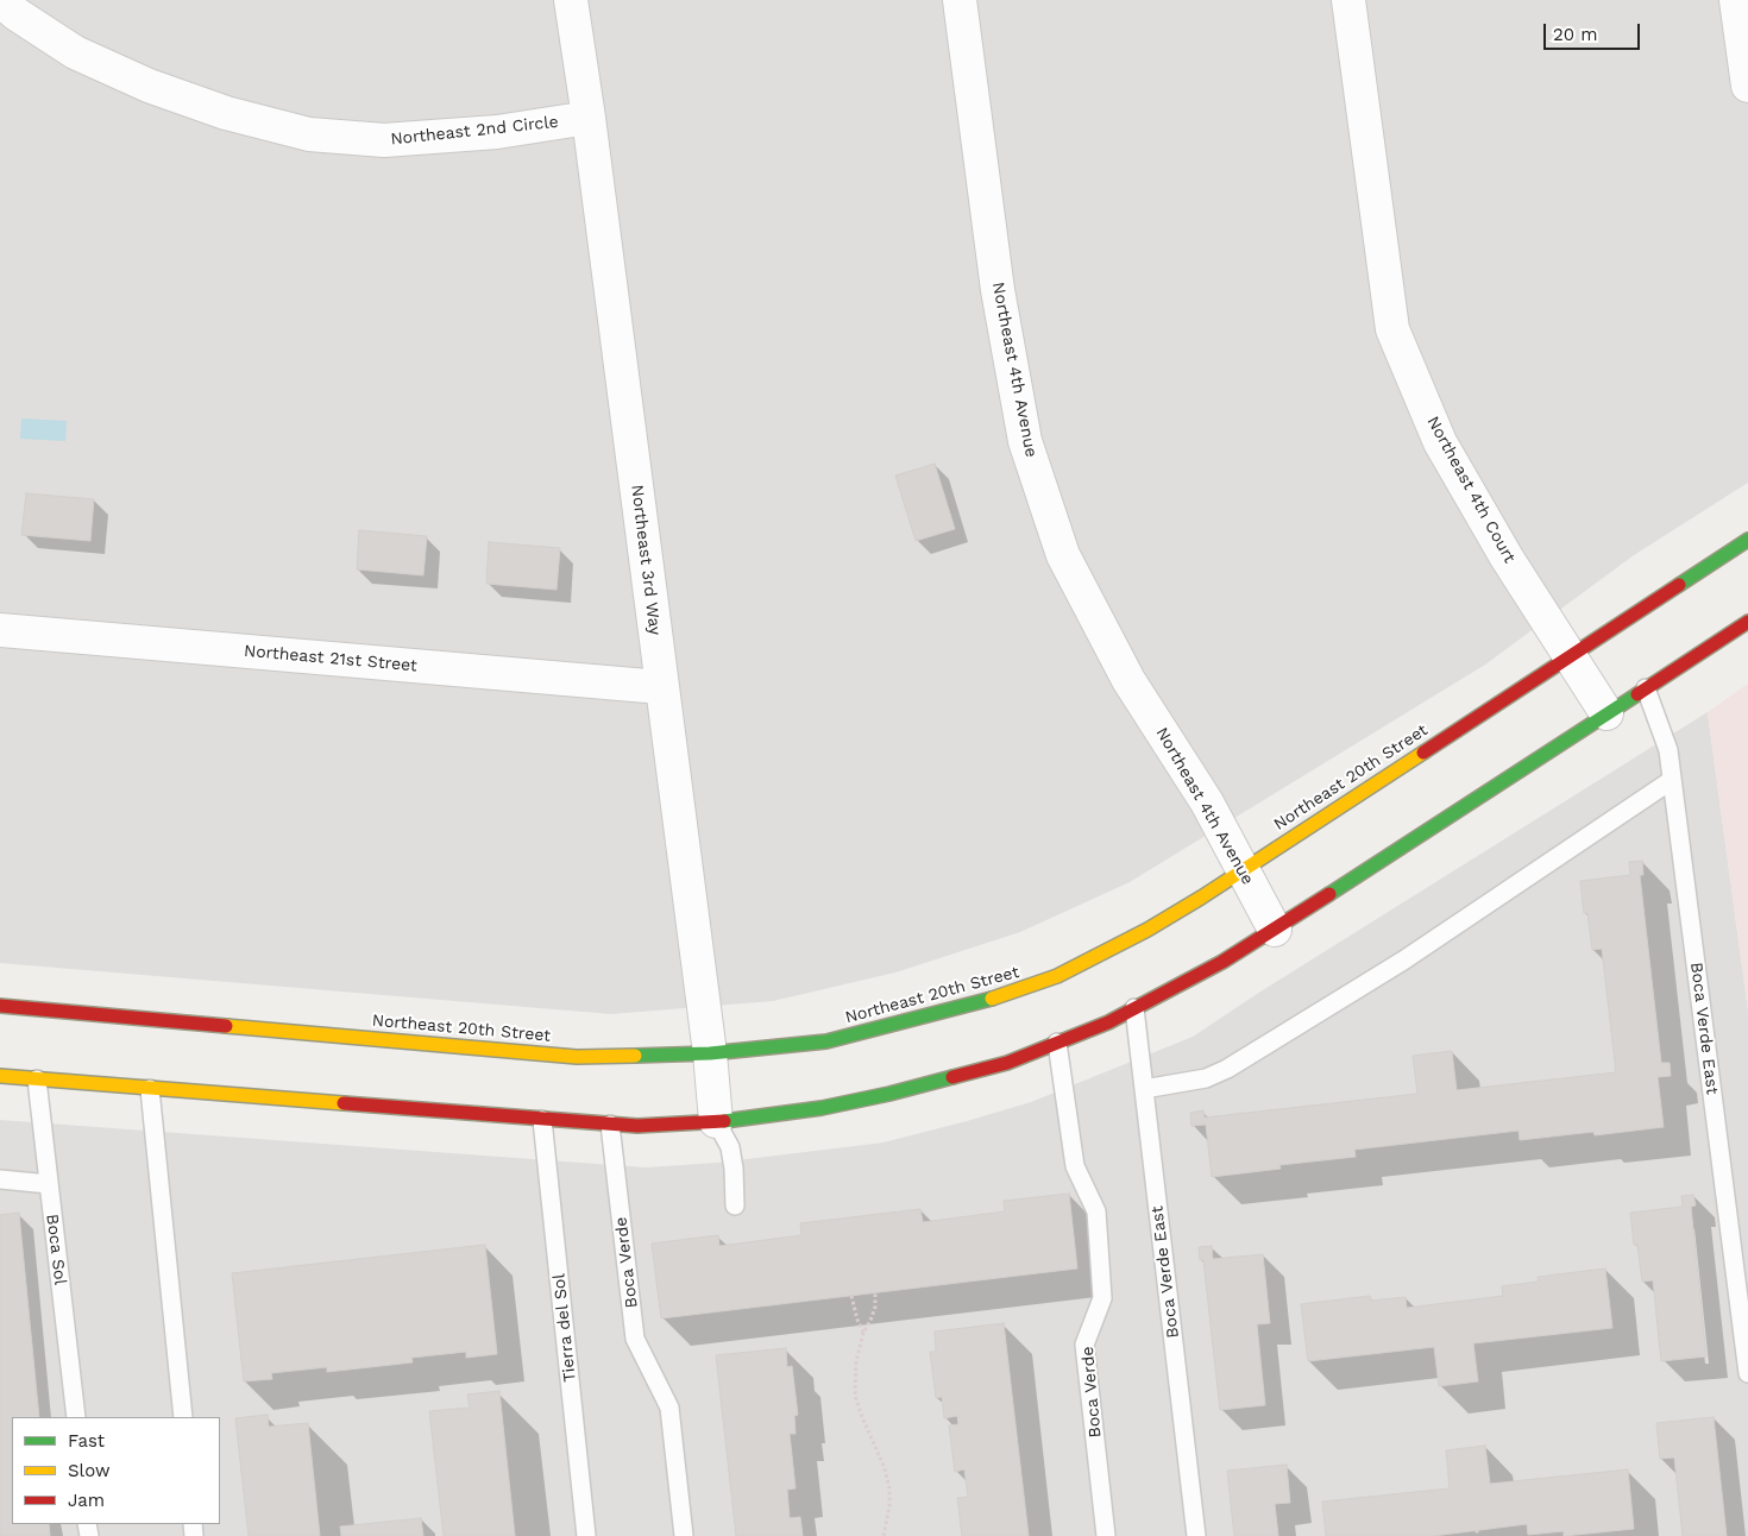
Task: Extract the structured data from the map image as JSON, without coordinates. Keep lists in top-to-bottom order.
{
  "streets": {
    "street": [
      "Northeast 2nd Circle",
      "Northeast 4th Avenue",
      "Northeast 4th Court",
      "Northeast 3rd Way",
      "Northeast 21st Street",
      "Northeast 20th Street"
    ],
    "lane": [
      "Boca Verde East",
      "Boca Sol",
      "Boca Verde",
      "Tierra del Sol"
    ]
  },
  "crossings": [
    ["Northeast 2nd Circle", "Northeast 3rd Way"],
    ["Northeast 4th Avenue", "Northeast 20th Street"],
    ["Northeast 4th Court", "Northeast 20th Street"],
    ["Northeast 3rd Way", "Northeast 21st Street"],
    ["Northeast 3rd Way", "Northeast 20th Street"]
  ],
  "legend": ["Fast", "Slow", "Jam"],
  "scale_bar": "20 m"
}
